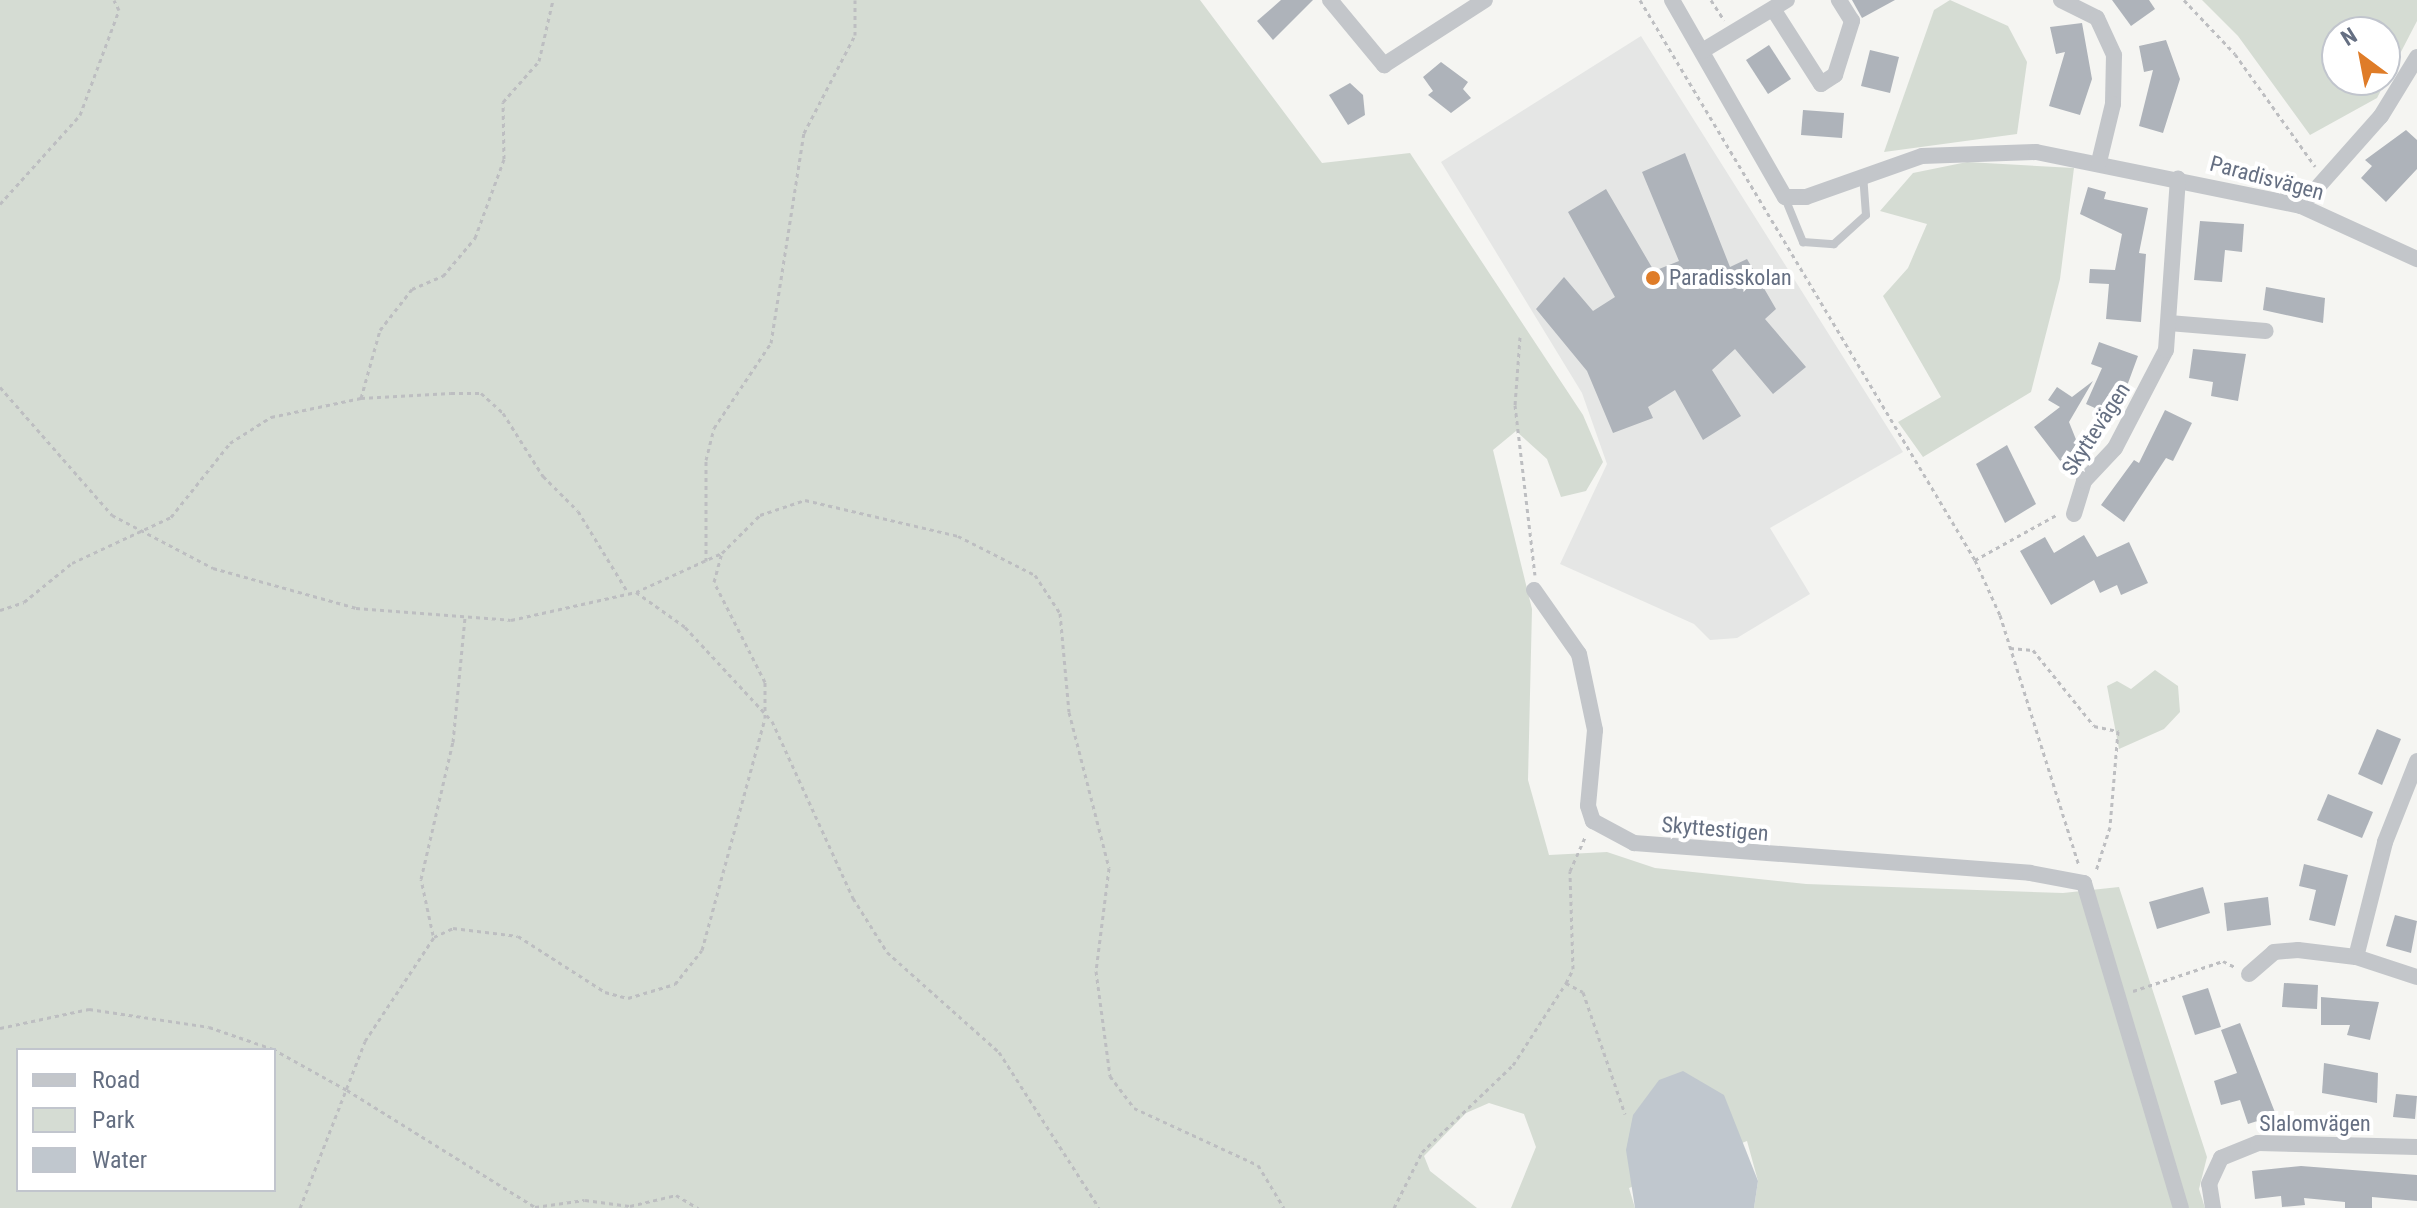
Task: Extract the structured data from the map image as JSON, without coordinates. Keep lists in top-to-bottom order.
{
  "streets": {
    "street": [
      "Paradisvägen",
      "Skyttevägen",
      "Skyttestigen",
      "Slalomvägen"
    ]
  },
  "crossings": [
    ["Paradisvägen", "Skyttevägen"]
  ],
  "places": ["Paradisskolan"],
  "legend": ["Road", "Park", "Water"],
  "north": "top left"
}
